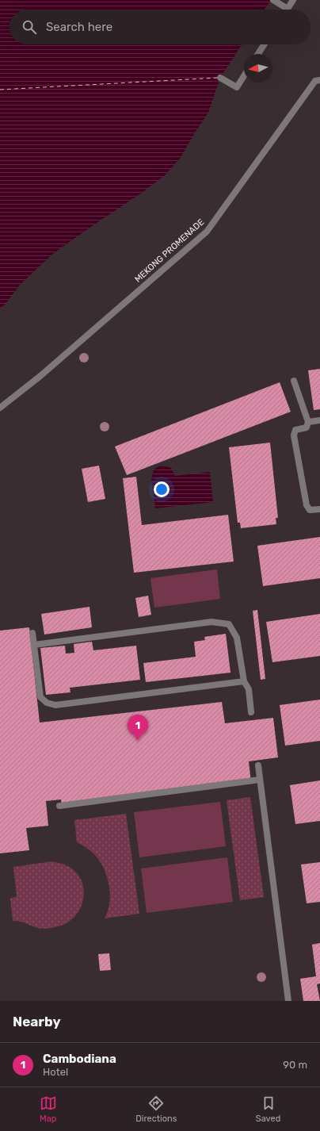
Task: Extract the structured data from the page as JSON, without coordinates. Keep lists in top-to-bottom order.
{
  "streets": {
    "street": ["MEKONG PROMENADE"]
  },
  "north": "left",
  "page": {
    "search": "Search here",
    "pins": "1",
    "heading": "Nearby",
    "list": [
      {
        "mark": "1",
        "name": "Cambodiana",
        "note": "Hotel",
        "value": "90 m"
      }
    ],
    "nav": ["Map", "Directions", "Saved"]
  }
}
